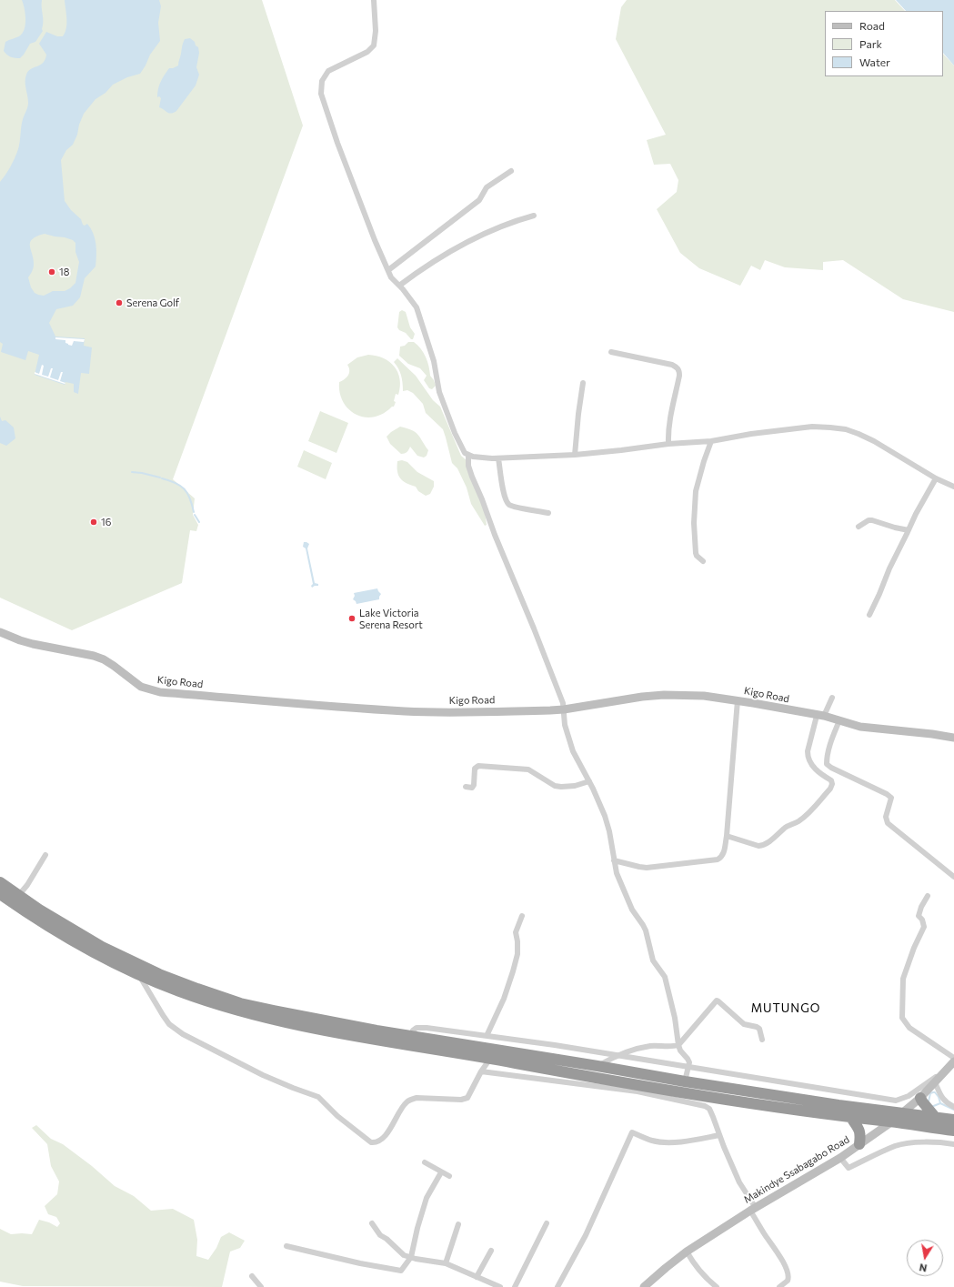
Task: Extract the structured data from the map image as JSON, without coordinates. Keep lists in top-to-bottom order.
{
  "streets": {
    "street": ["Kigo Road", "Makindye Ssabagabo Road"]
  },
  "districts": ["MUTUNGO"],
  "places": [
    "18",
    "Serena Golf",
    "16",
    "Lake Victoria Serena Resort"
  ],
  "legend": ["Road", "Park", "Water"],
  "north": "bottom"
}
